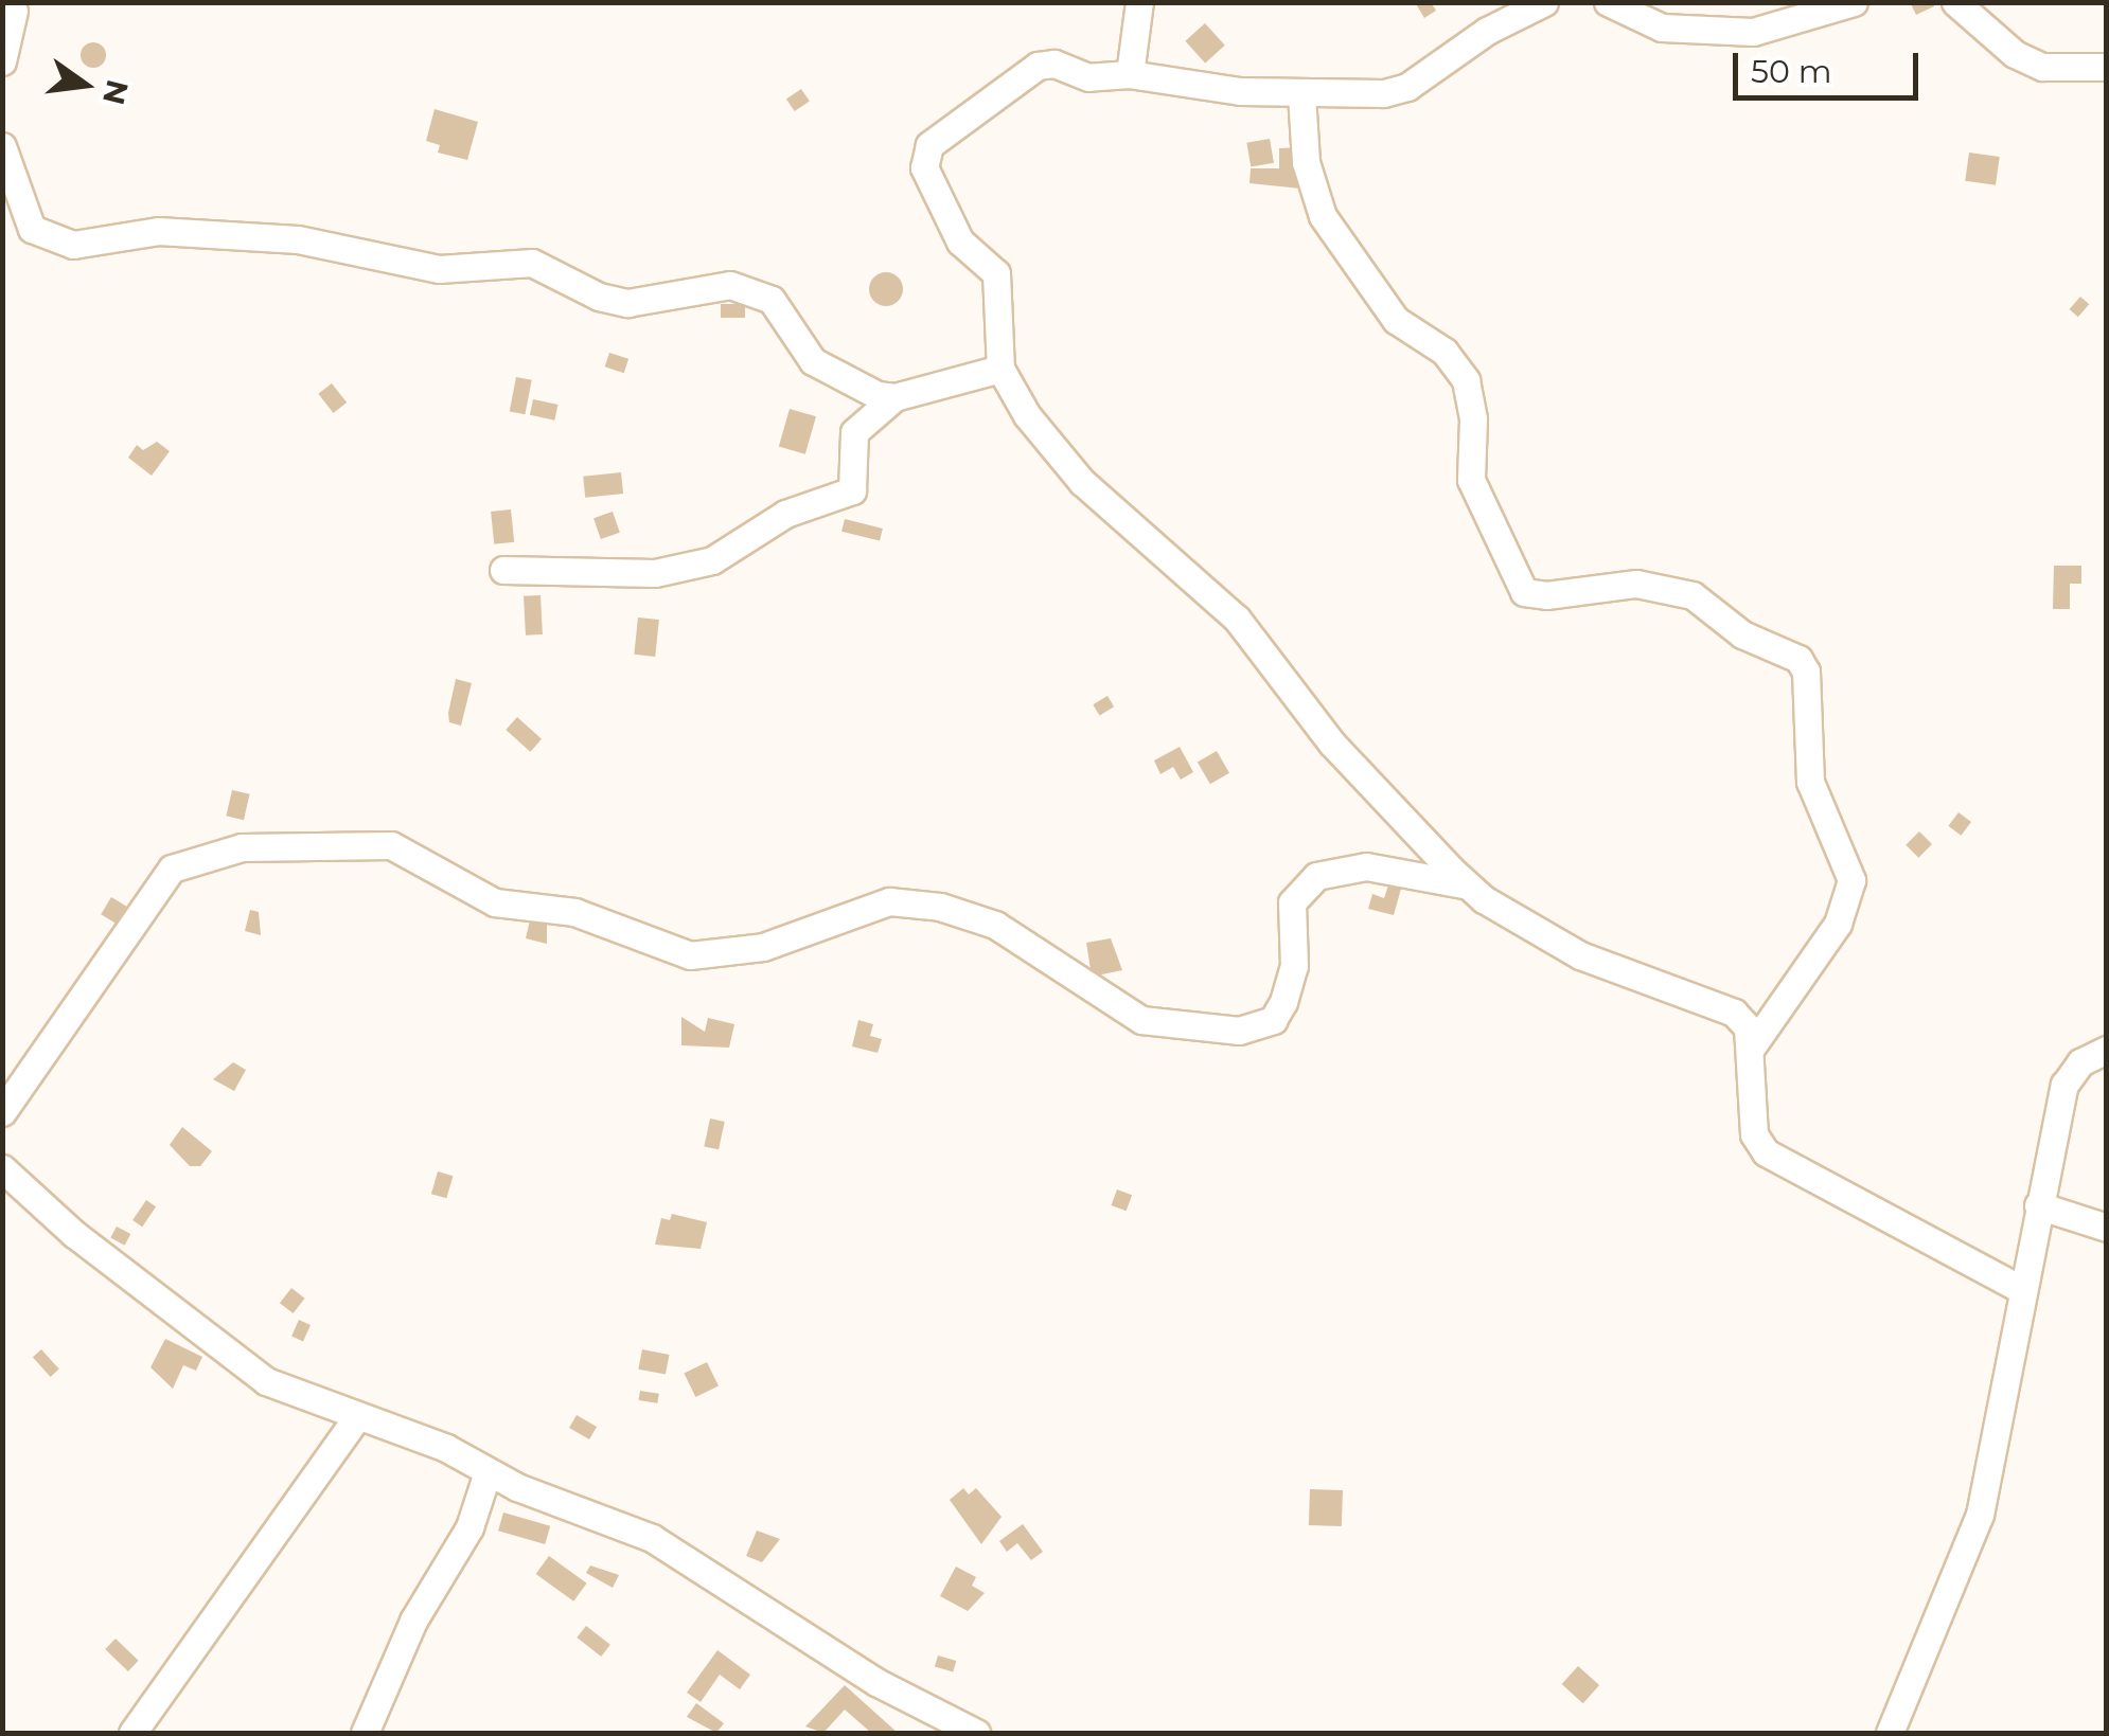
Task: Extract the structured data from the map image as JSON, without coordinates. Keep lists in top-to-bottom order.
{
  "scale_bar": "50 m",
  "north": "right"
}
